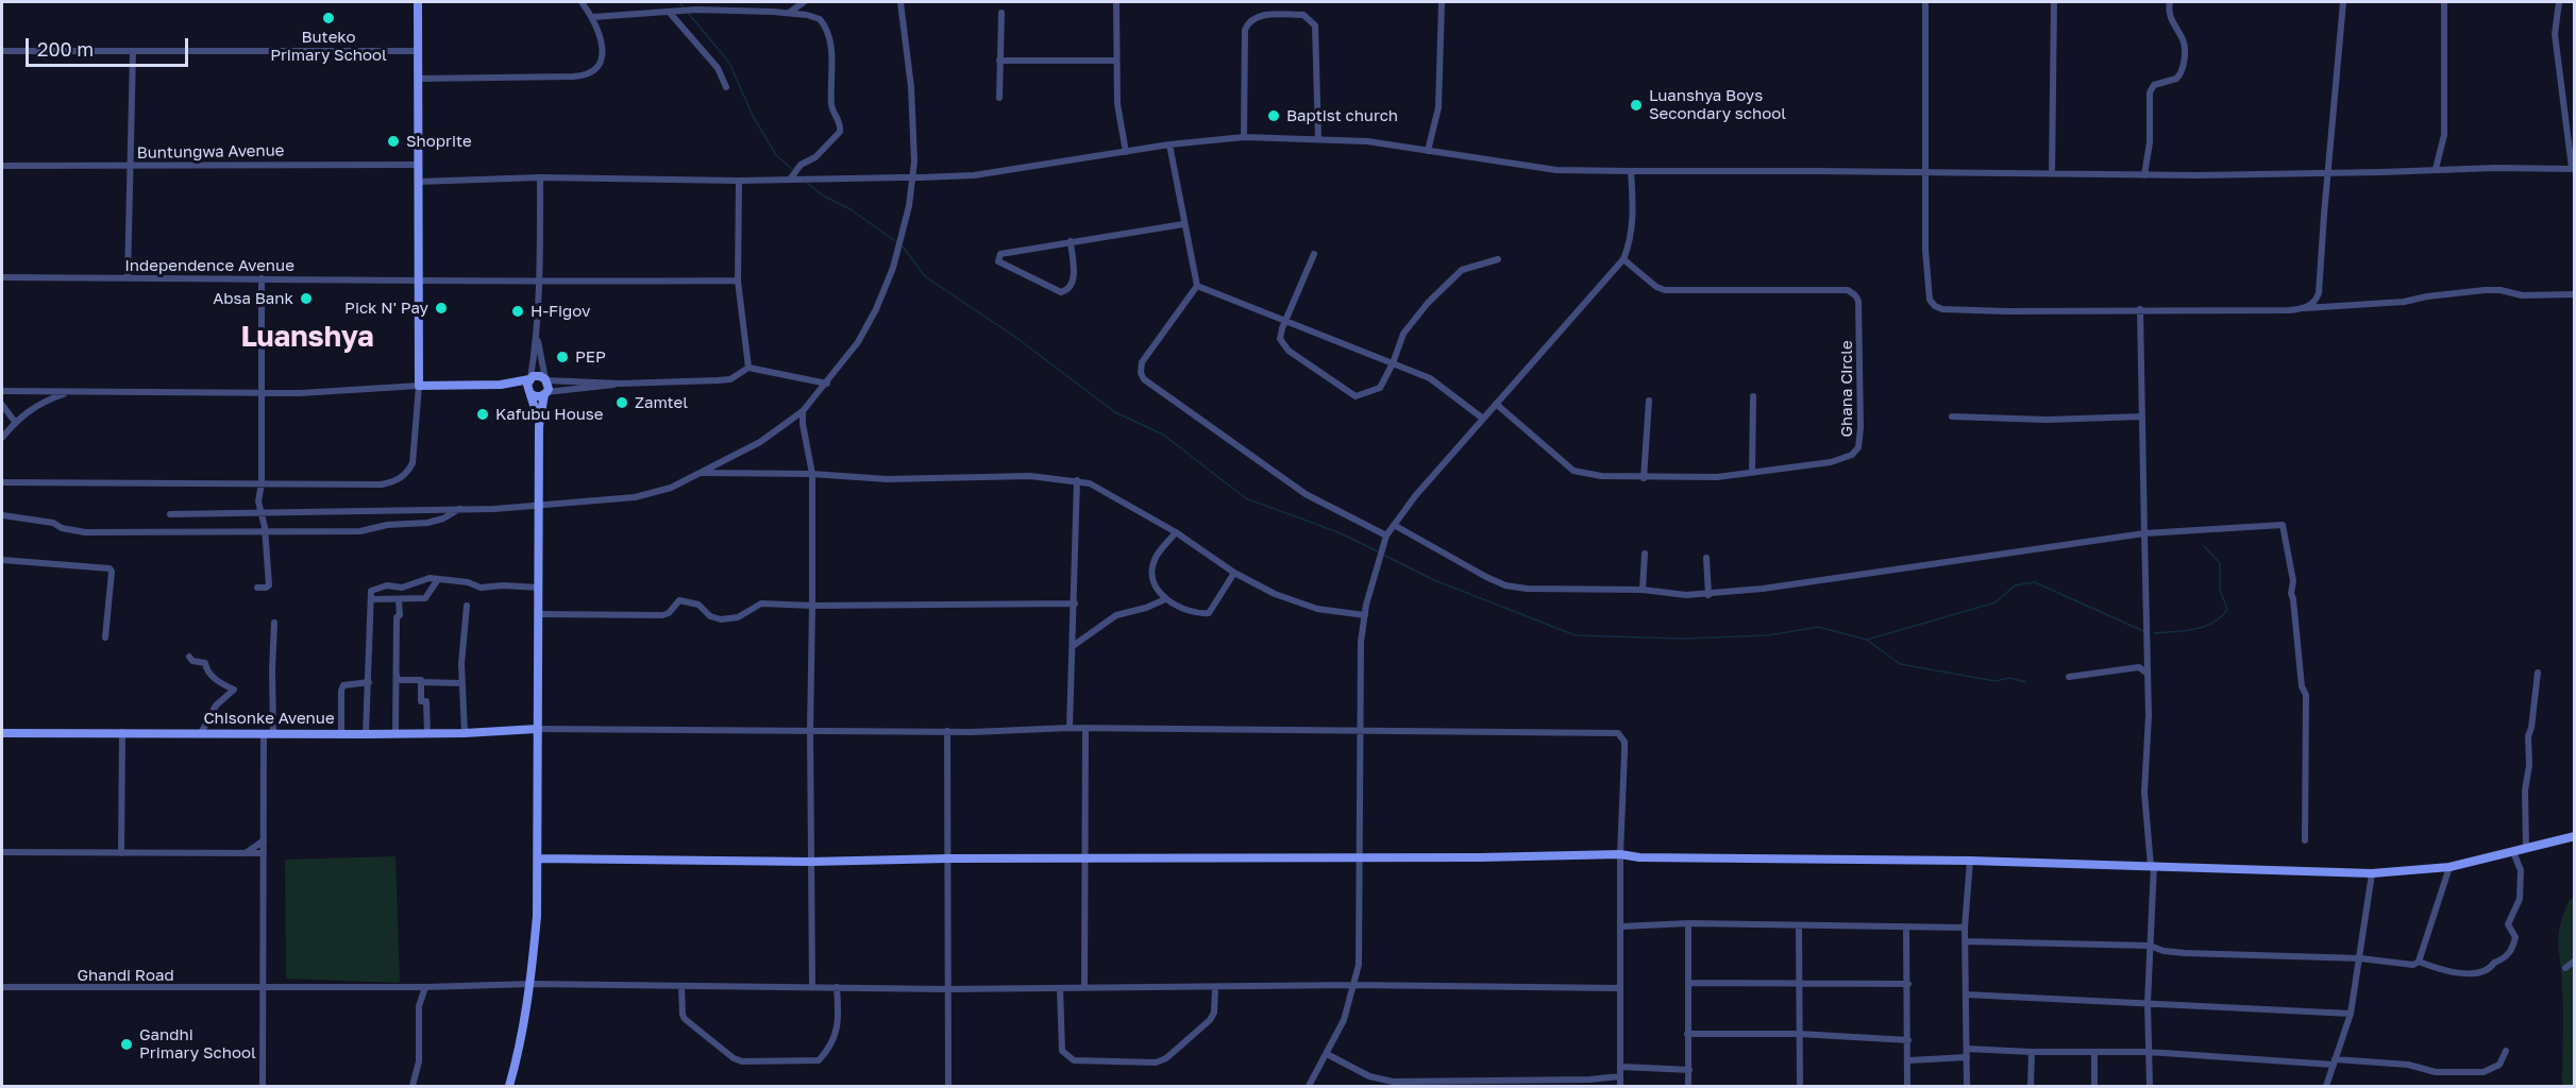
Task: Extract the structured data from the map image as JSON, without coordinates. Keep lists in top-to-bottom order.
{
  "streets": {
    "street": [
      "Buntungwa Avenue",
      "Independence Avenue",
      "Ghana Circle",
      "Chisonke Avenue",
      "Ghandi Road"
    ]
  },
  "districts": ["Luanshya"],
  "places": [
    "Buteko Primary School",
    "Luanshya Boys Secondary school",
    "Baptist church",
    "Shoprite",
    "Absa Bank",
    "Pick N' Pay",
    "H-Figov",
    "PEP",
    "Zamtel",
    "Kafubu House",
    "Gandhi Primary School"
  ],
  "scale_bar": "200 m"
}
